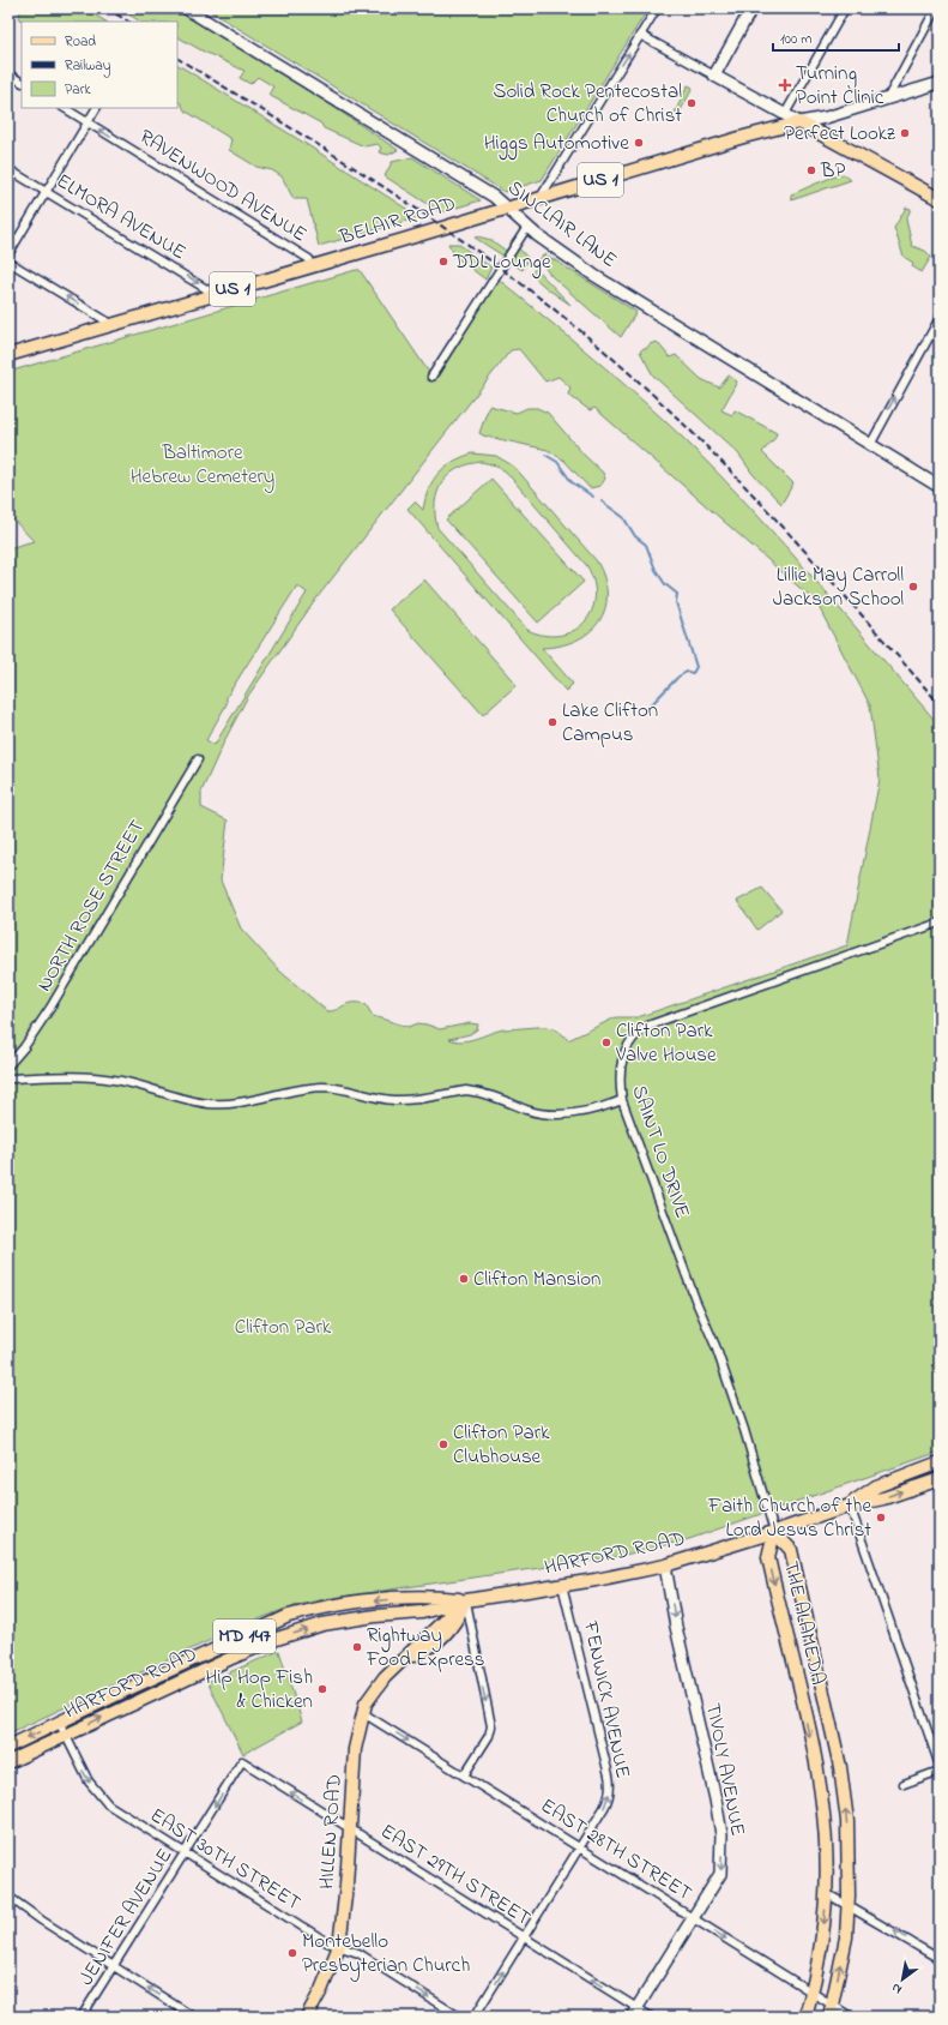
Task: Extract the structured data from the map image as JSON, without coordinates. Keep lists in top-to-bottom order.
{
  "streets": {
    "main road": [
      "US 1",
      "BELAIR ROAD",
      "SINCLAIR LANE",
      "HARFORD ROAD",
      "THE ALAMEDA",
      "MD 147",
      "TIVOLY AVENUE",
      "HILLEN ROAD"
    ],
    "street": [
      "RAVENWOOD AVENUE",
      "ELMORA AVENUE",
      "NORTH ROSE STREET",
      "SAINT LO DRIVE",
      "FENWICK AVENUE",
      "EAST 28TH STREET",
      "EAST 30TH STREET",
      "EAST 29TH STREET",
      "JENIFER AVENUE"
    ]
  },
  "crossings": [
    ["RAVENWOOD AVENUE", "BELAIR ROAD"],
    ["ELMORA AVENUE", "BELAIR ROAD"],
    ["BELAIR ROAD", "SINCLAIR LANE"],
    ["SAINT LO DRIVE", "HARFORD ROAD"],
    ["SAINT LO DRIVE", "THE ALAMEDA"],
    ["HARFORD ROAD", "THE ALAMEDA"],
    ["HARFORD ROAD", "FENWICK AVENUE"],
    ["HARFORD ROAD", "TIVOLY AVENUE"],
    ["HARFORD ROAD", "HILLEN ROAD"],
    ["HARFORD ROAD", "EAST 30TH STREET"],
    ["THE ALAMEDA", "EAST 28TH STREET"],
    ["FENWICK AVENUE", "EAST 28TH STREET"],
    ["FENWICK AVENUE", "EAST 29TH STREET"],
    ["TIVOLY AVENUE", "EAST 28TH STREET"],
    ["TIVOLY AVENUE", "EAST 29TH STREET"],
    ["HILLEN ROAD", "EAST 28TH STREET"],
    ["HILLEN ROAD", "EAST 30TH STREET"],
    ["HILLEN ROAD", "EAST 29TH STREET"],
    ["EAST 30TH STREET", "JENIFER AVENUE"],
    ["EAST 29TH STREET", "JENIFER AVENUE"]
  ],
  "one_way": [
    "RAVENWOOD AVENUE",
    "ELMORA AVENUE",
    "FENWICK AVENUE",
    "TIVOLY AVENUE",
    "EAST 28TH STREET",
    "EAST 30TH STREET",
    "EAST 29TH STREET",
    "JENIFER AVENUE"
  ],
  "parks": ["Baltimore Hebrew Cemetery", "Clifton Park"],
  "places": {
    "health": ["Turning Point Clinic"],
    "other": [
      "Solid Rock Pentecostal Church of Christ",
      "Perfect Lookz",
      "Higgs Automotive",
      "BP",
      "DDL Lounge",
      "Lillie May Carroll Jackson School",
      "Lake Clifton Campus",
      "Clifton Park Valve House",
      "Clifton Mansion",
      "Clifton Park Clubhouse",
      "Faith Church of the Lord Jesus Christ",
      "Rightway Food Express",
      "Hip Hop Fish & Chicken",
      "Montebello Presbyterian Church"
    ]
  },
  "legend": ["Road", "Railway", "Park"],
  "scale_bar": "100 m",
  "north": "bottom left"
}
